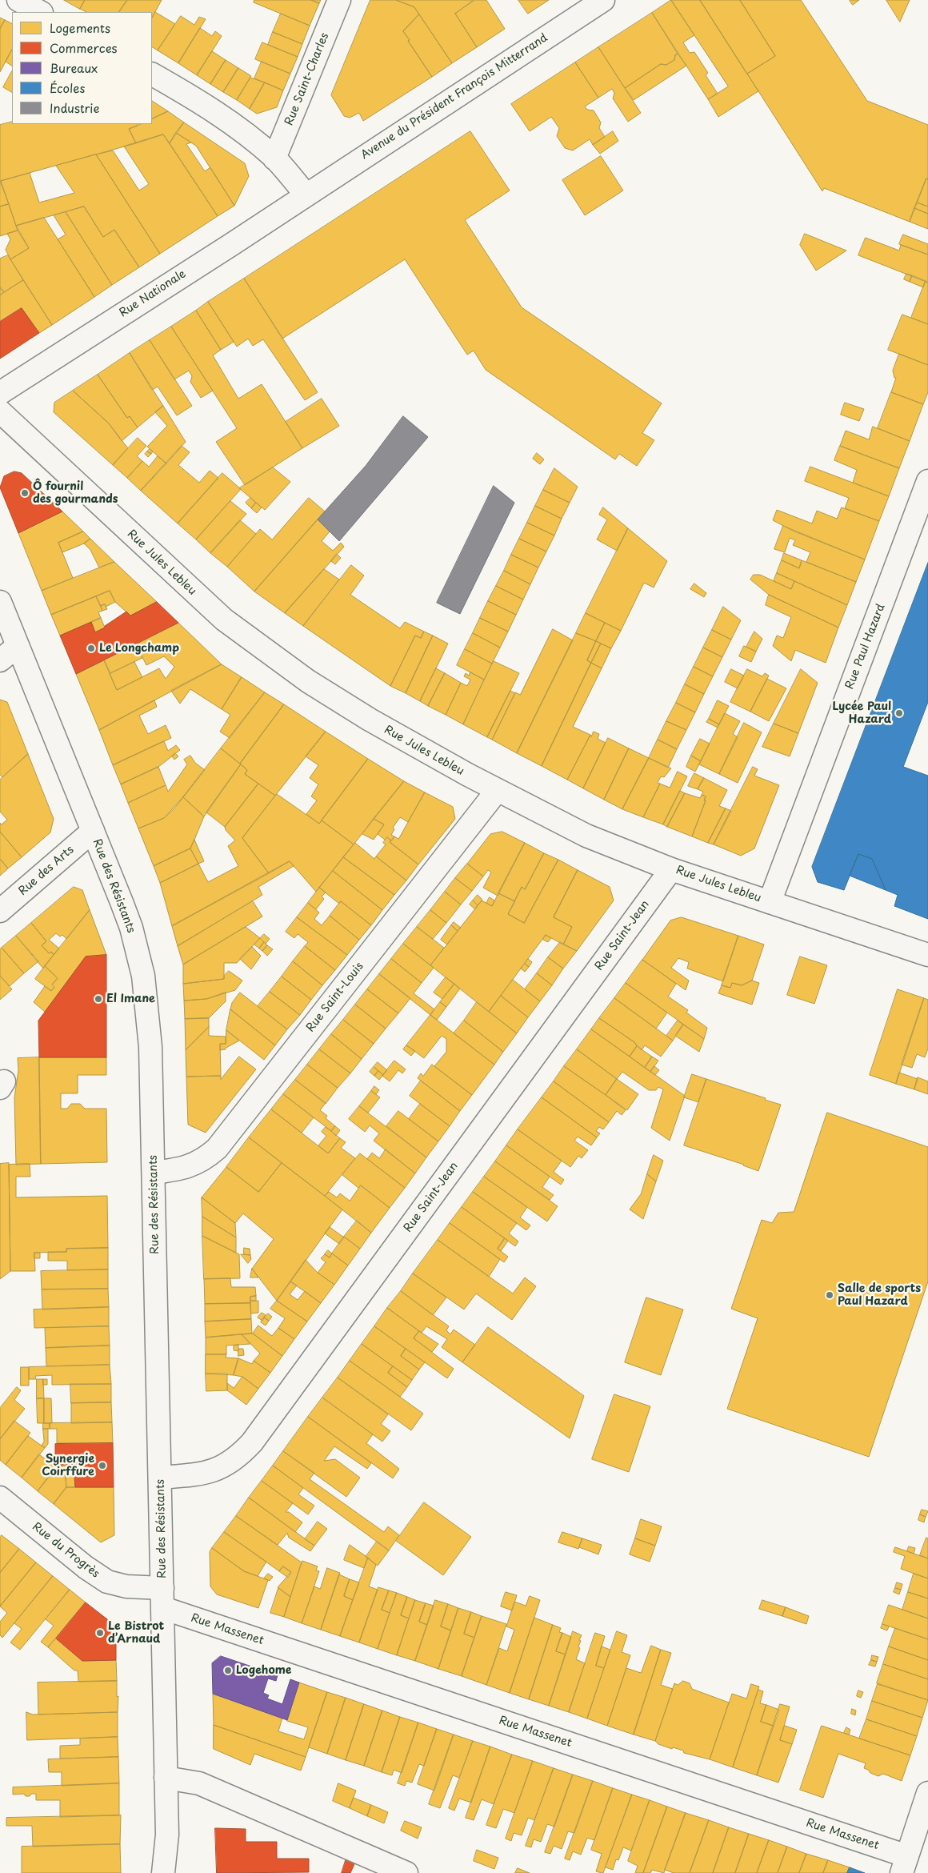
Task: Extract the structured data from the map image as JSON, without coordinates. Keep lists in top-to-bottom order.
{
  "streets": {
    "street": [
      "Rue Saint-Charles",
      "Avenue du Président François Mitterrand",
      "Rue Nationale",
      "Rue Jules Lebleu",
      "Rue Paul Hazard",
      "Rue des Arts",
      "Rue des Résistants",
      "Rue Saint-Jean",
      "Rue Saint-Louis",
      "Rue du Progrès",
      "Rue Massenet"
    ]
  },
  "crossings": [
    ["Avenue du Président François Mitterrand", "Rue Nationale"],
    ["Rue Jules Lebleu", "Rue Paul Hazard"],
    ["Rue Jules Lebleu", "Rue Saint-Jean"],
    ["Rue Jules Lebleu", "Rue Saint-Louis"],
    ["Rue des Arts", "Rue des Résistants"],
    ["Rue des Résistants", "Rue Saint-Jean"],
    ["Rue des Résistants", "Rue Saint-Louis"],
    ["Rue des Résistants", "Rue du Progrès"],
    ["Rue des Résistants", "Rue Massenet"],
    ["Rue du Progrès", "Rue Massenet"]
  ],
  "places": [
    "Ô fournil des gourmands",
    "Le Longchamp",
    "Lycée Paul Hazard",
    "El Imane",
    "Salle de sports Paul Hazard",
    "Synergie Coirffure",
    "Le Bistrot d’Arnaud",
    "Logehome"
  ],
  "legend": [
    "Logements",
    "Commerces",
    "Bureaux",
    "Écoles",
    "Industrie"
  ]
}
